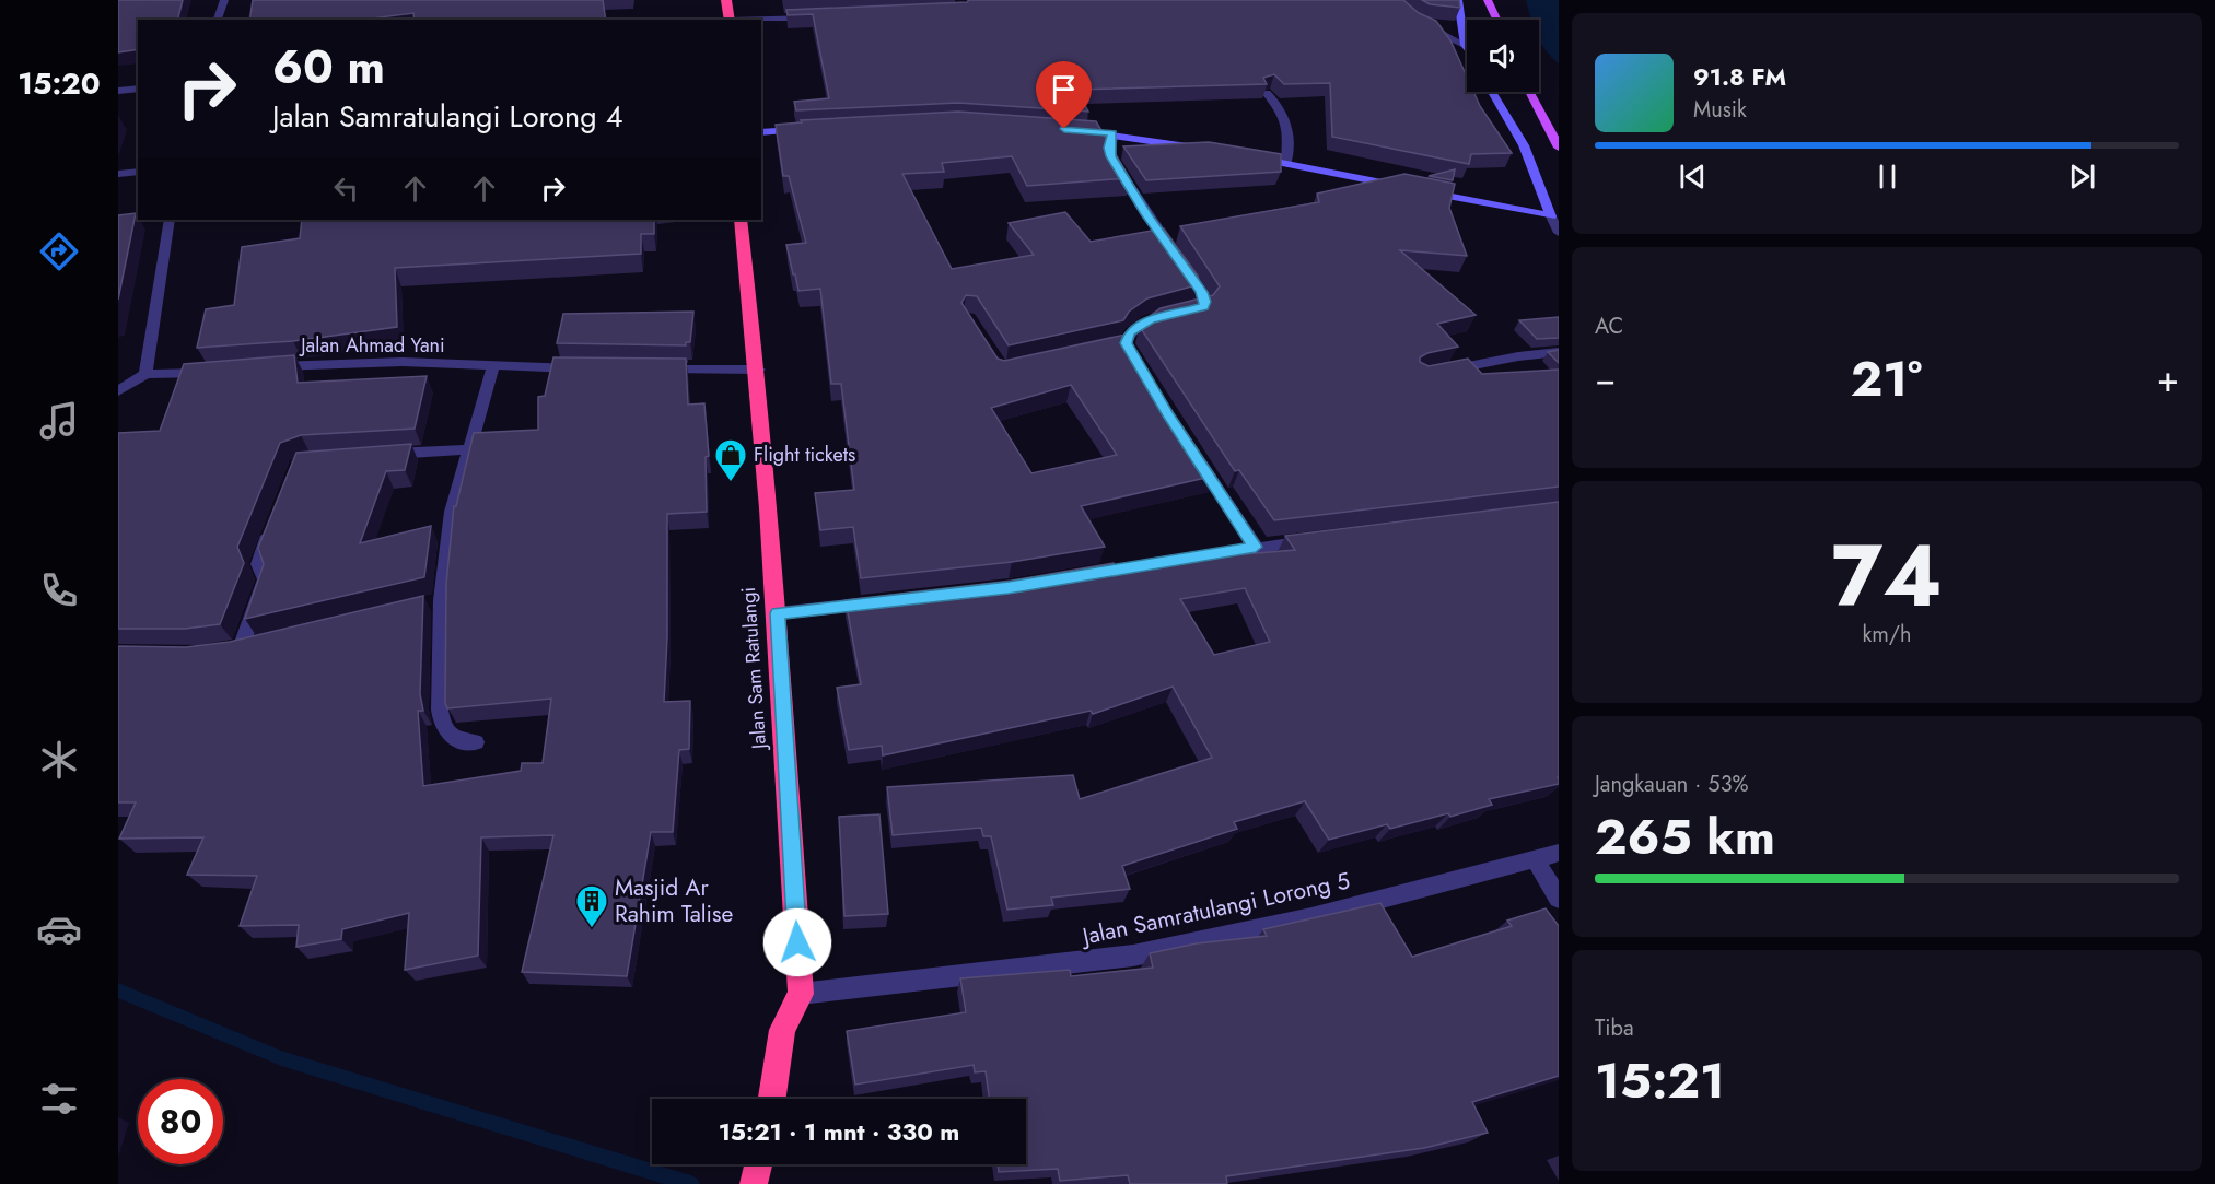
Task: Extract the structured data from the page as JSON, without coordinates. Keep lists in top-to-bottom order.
{
  "streets": {
    "highway": ["Jalan Sam Ratulangi"],
    "street": ["Jalan Ahmad Yani", "Jalan Samratulangi Lorong 5"]
  },
  "crossings": [
    ["Jalan Sam Ratulangi", "Jalan Samratulangi Lorong 5"]
  ],
  "places": {
    "shop": ["Flight tickets"],
    "building": ["Masjid Ar Rahim Talise"]
  },
  "page": {
    "tabs": "15:20",
    "turn": ["60 m", "Jalan Samratulangi Lorong 4"],
    "song": ["91.8 FM", "Musik"],
    "tile": [
      "AC",
      ["74", "km/h"],
      ["Jangkauan · 53%", "265 km"],
      ["Tiba", "15:21"]
    ],
    "heat": ["−", "21°", "+"],
    "limit": "80",
    "trip": "15:21 · 1 mnt · 330 m"
  }
}
